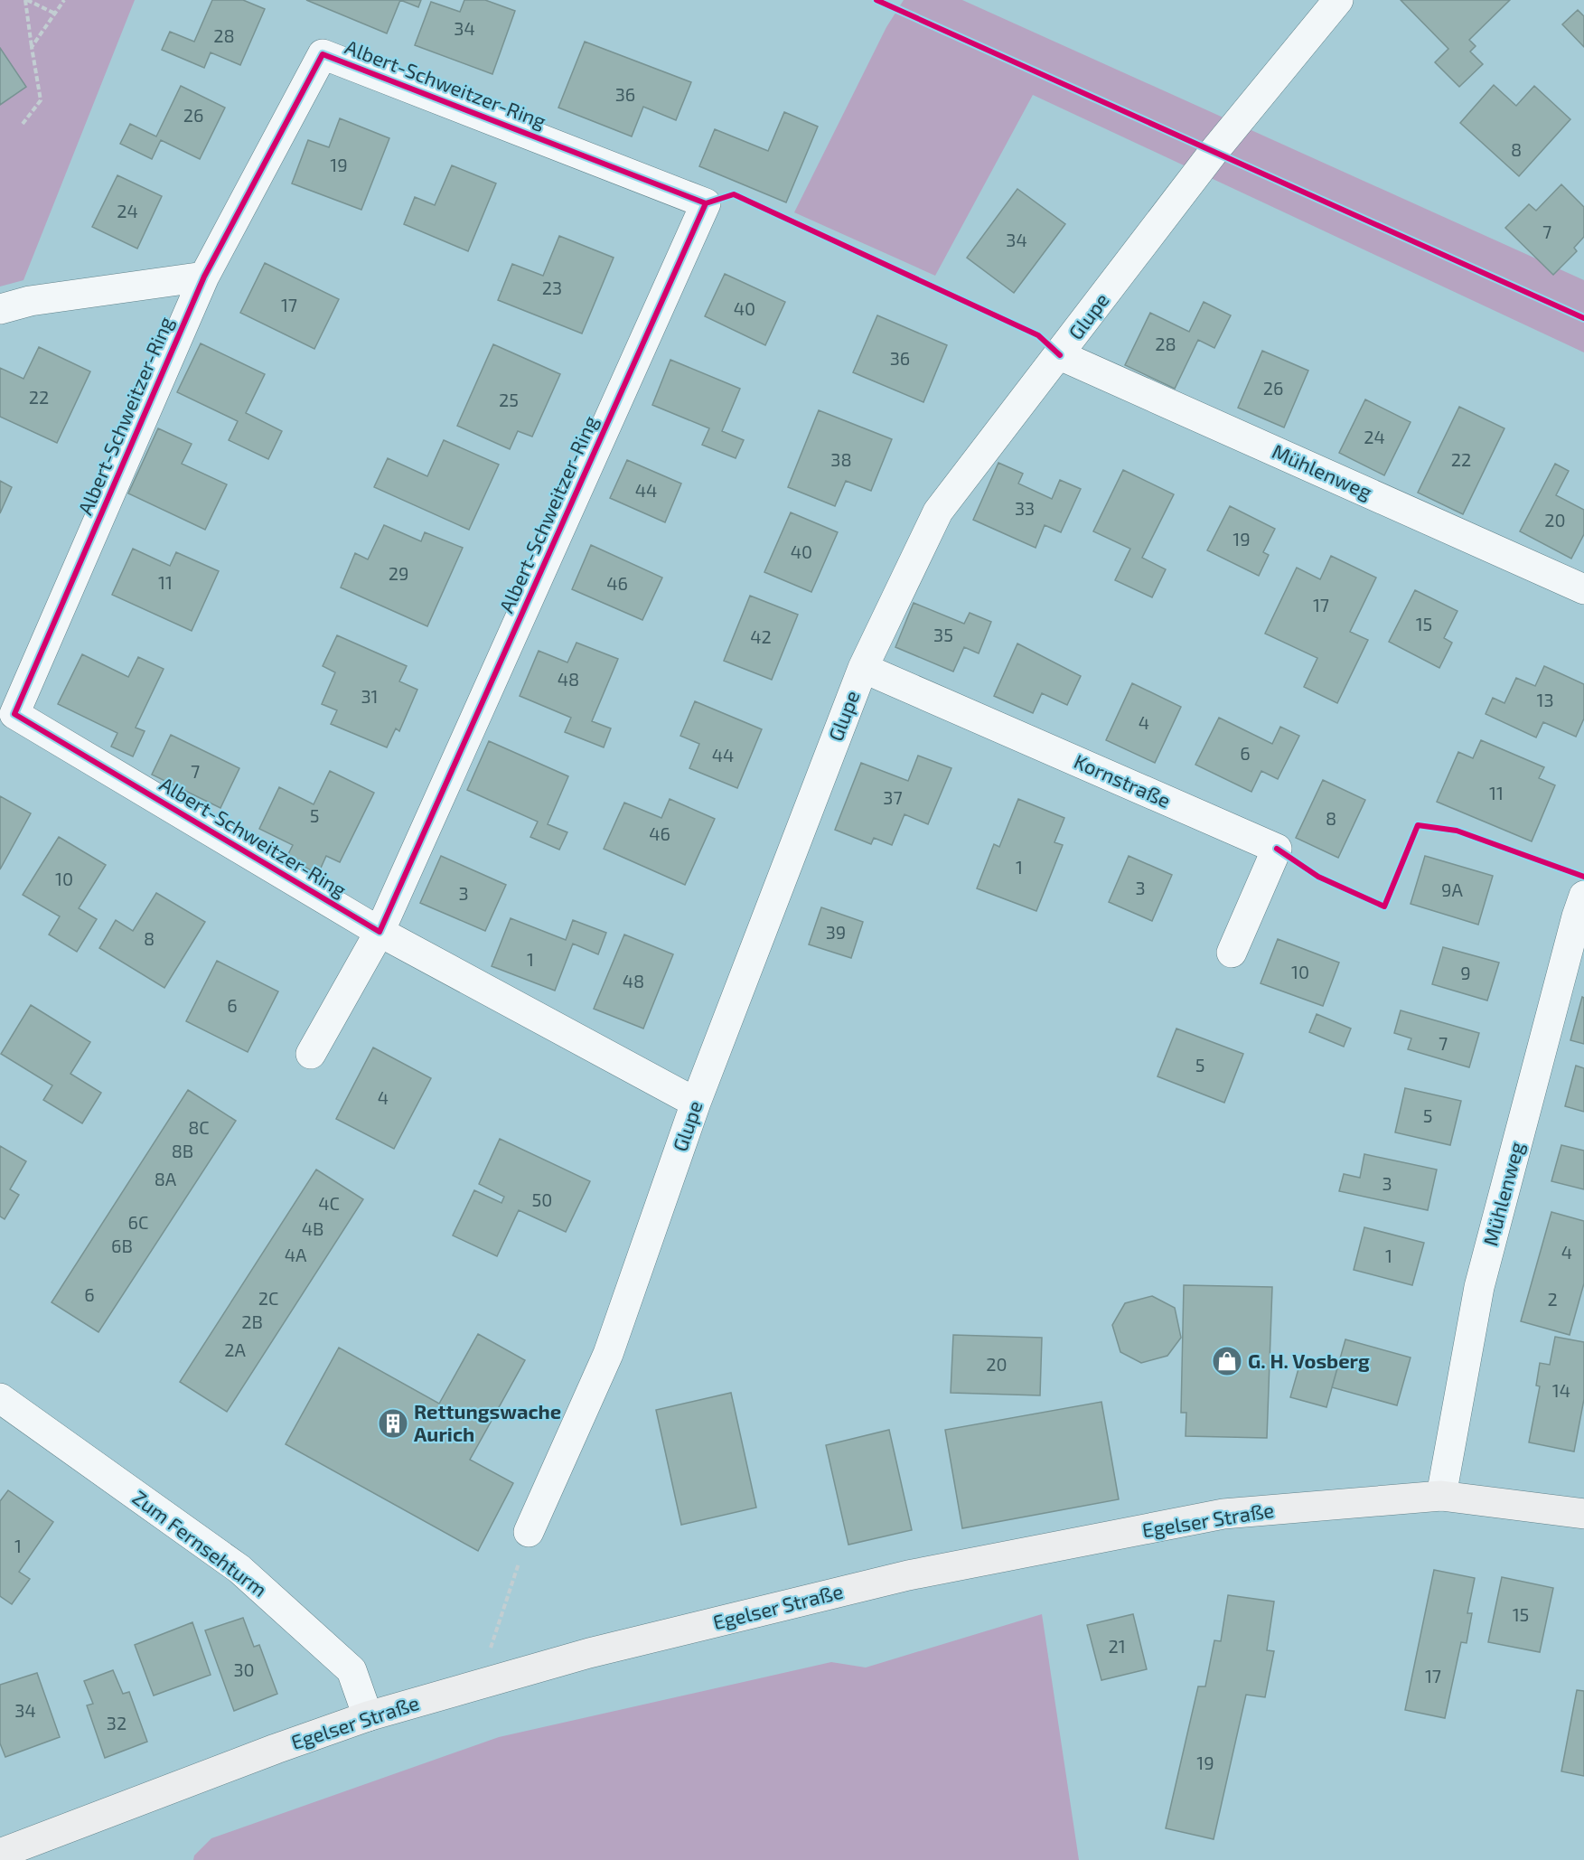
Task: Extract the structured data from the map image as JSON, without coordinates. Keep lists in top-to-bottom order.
{
  "streets": {
    "main road": ["Egelser Straße"],
    "street": [
      "Albert-Schweitzer-Ring",
      "Glupe",
      "Mühlenweg",
      "Kornstraße",
      "Zum Fernsehturm"
    ]
  },
  "crossings": [
    ["Albert-Schweitzer-Ring", "Glupe"],
    ["Glupe", "Mühlenweg"],
    ["Glupe", "Kornstraße"],
    ["Mühlenweg", "Egelser Straße"],
    ["Egelser Straße", "Zum Fernsehturm"]
  ],
  "places": {
    "shop": ["G. H. Vosberg"],
    "building": ["Rettungswache Aurich"]
  },
  "house_numbers": [
    "34",
    "28",
    "36",
    "26",
    "8",
    "19",
    "24",
    "7",
    "34",
    "23",
    "17",
    "40",
    "28",
    "36",
    "26",
    "22",
    "25",
    "24",
    "38",
    "22",
    "44",
    "33",
    "20",
    "19",
    "40",
    "29",
    "11",
    "46",
    "17",
    "15",
    "35",
    "42",
    "48",
    "31",
    "13",
    "4",
    "6",
    "44",
    "7",
    "11",
    "37",
    "5",
    "8",
    "46",
    "1",
    "10",
    "3",
    "9A",
    "3",
    "39",
    "8",
    "1",
    "10",
    "9",
    "48",
    "6",
    "7",
    "5",
    "4",
    "5",
    "8C",
    "8B",
    "8A",
    "3",
    "50",
    "4C",
    "6C",
    "4B",
    "6B",
    "4",
    "4A",
    "1",
    "6",
    "2C",
    "2",
    "2B",
    "2A",
    "20",
    "14",
    "1",
    "15",
    "21",
    "30",
    "17",
    "34",
    "32",
    "19"
  ]
}
